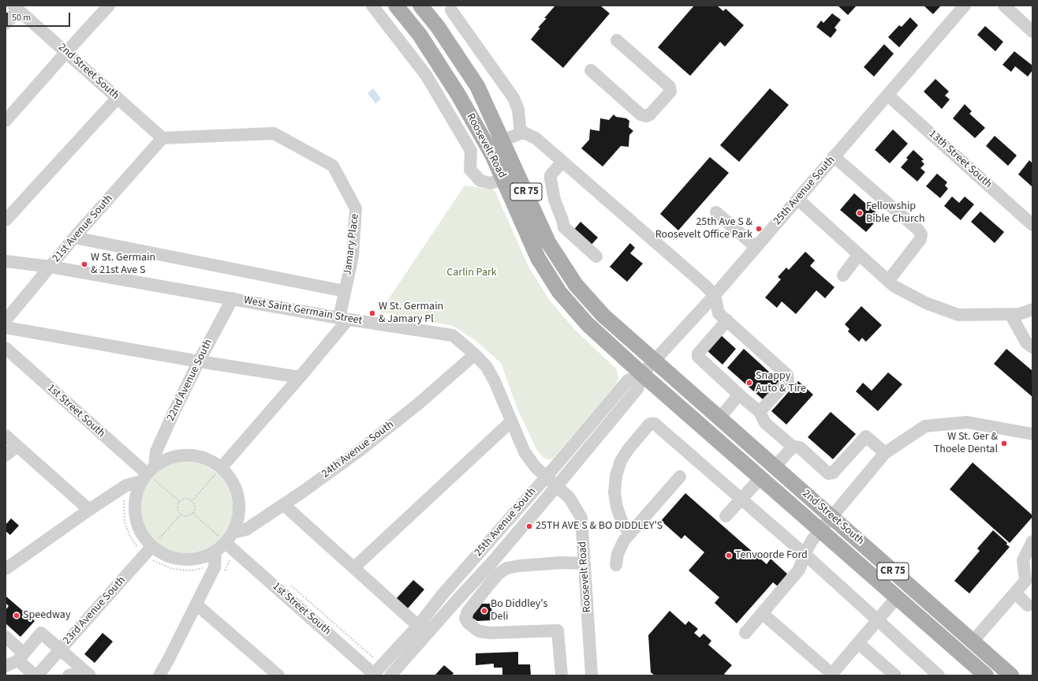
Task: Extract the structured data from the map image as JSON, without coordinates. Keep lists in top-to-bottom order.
{
  "streets": {
    "main road": ["2nd Street South", "Roosevelt Road", "CR 75"],
    "street": [
      "13th Street South",
      "25th Avenue South",
      "21st Avenue South",
      "Jamary Place",
      "West Saint Germain Street",
      "22nd Avenue South",
      "1st Street South",
      "24th Avenue South",
      "23rd Avenue South"
    ]
  },
  "crossings": [
    ["2nd Street South", "Roosevelt Road"],
    ["2nd Street South", "25th Avenue South"],
    ["2nd Street South", "21st Avenue South"],
    ["2nd Street South", "Jamary Place"],
    ["Roosevelt Road", "25th Avenue South"],
    ["Roosevelt Road", "West Saint Germain Street"],
    ["13th Street South", "25th Avenue South"],
    ["25th Avenue South", "West Saint Germain Street"],
    ["25th Avenue South", "1st Street South"],
    ["21st Avenue South", "Jamary Place"],
    ["21st Avenue South", "West Saint Germain Street"],
    ["Jamary Place", "West Saint Germain Street"],
    ["Jamary Place", "22nd Avenue South"],
    ["West Saint Germain Street", "22nd Avenue South"],
    ["West Saint Germain Street", "24th Avenue South"],
    ["22nd Avenue South", "1st Street South"],
    ["22nd Avenue South", "24th Avenue South"],
    ["22nd Avenue South", "23rd Avenue South"]
  ],
  "parks": ["Carlin Park"],
  "places": [
    "Fellowship Bible Church",
    "25th Ave S & Roosevelt Office Park",
    "W St. Germain & 21st Ave S",
    "W St. Germain & Jamary Pl",
    "Snappy Auto & Tire",
    "W St. Ger & Thoele Dental",
    "25TH AVE S & BO DIDDLEY'S",
    "Tenvoorde Ford",
    "Bo Diddley's Deli",
    "Speedway"
  ],
  "scale_bar": "50 m"
}
